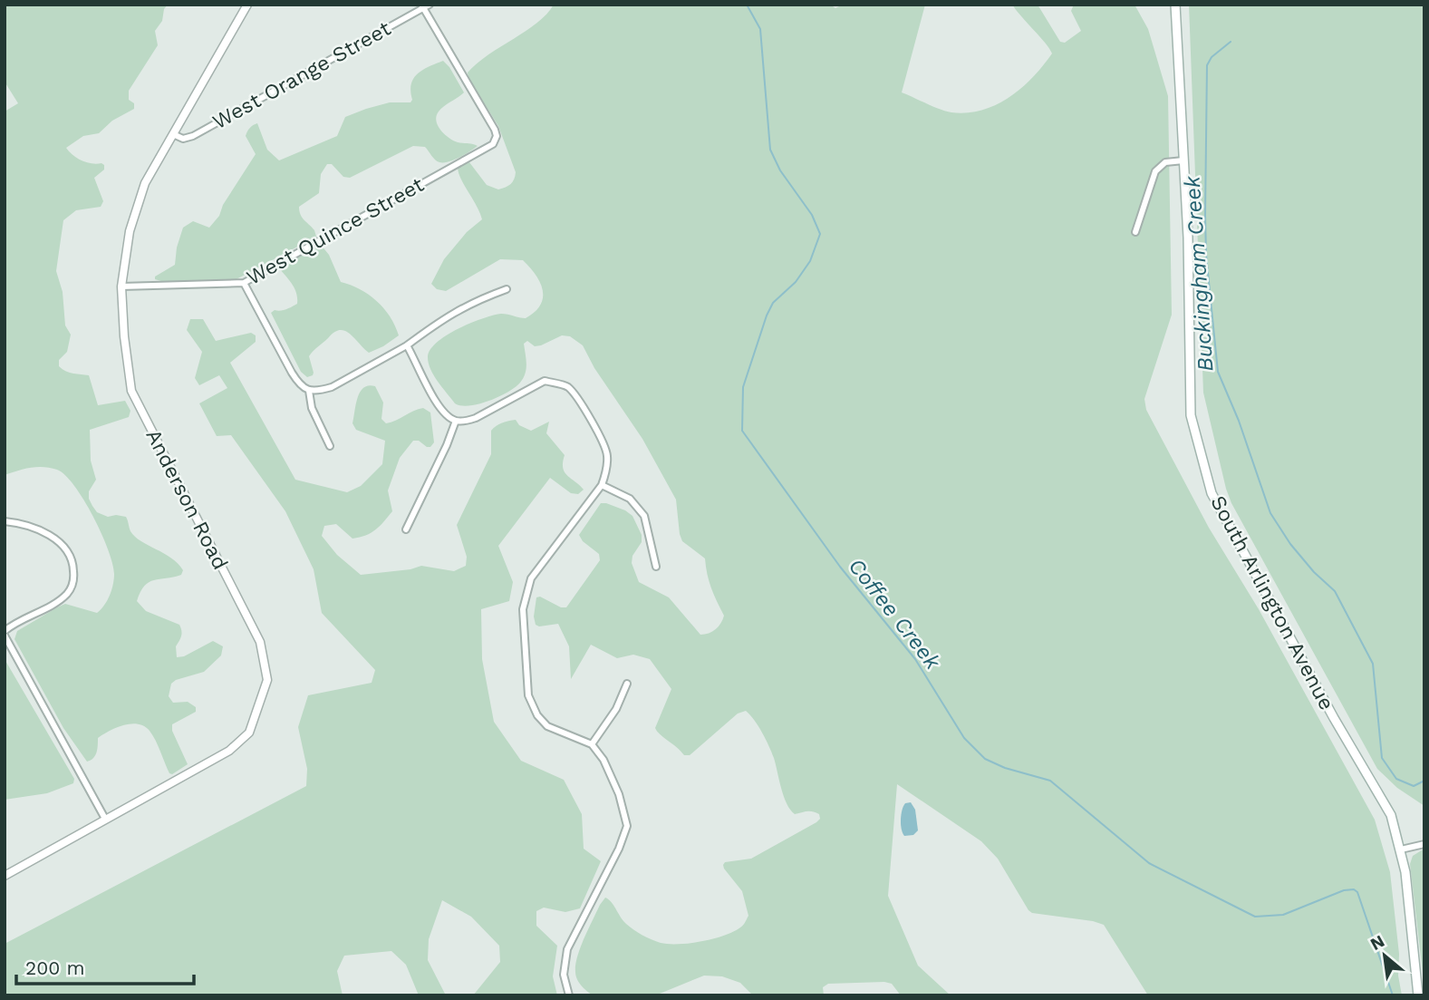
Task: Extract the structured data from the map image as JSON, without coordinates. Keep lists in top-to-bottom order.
{
  "streets": {
    "main road": ["South Arlington Avenue"],
    "street": ["West Orange Street", "West Quince Street", "Anderson Road"]
  },
  "crossings": [
    ["West Orange Street", "West Quince Street"],
    ["West Orange Street", "Anderson Road"],
    ["West Quince Street", "Anderson Road"]
  ],
  "water": ["Buckingham Creek", "Coffee Creek"],
  "scale_bar": "200 m",
  "north": "top left"
}
